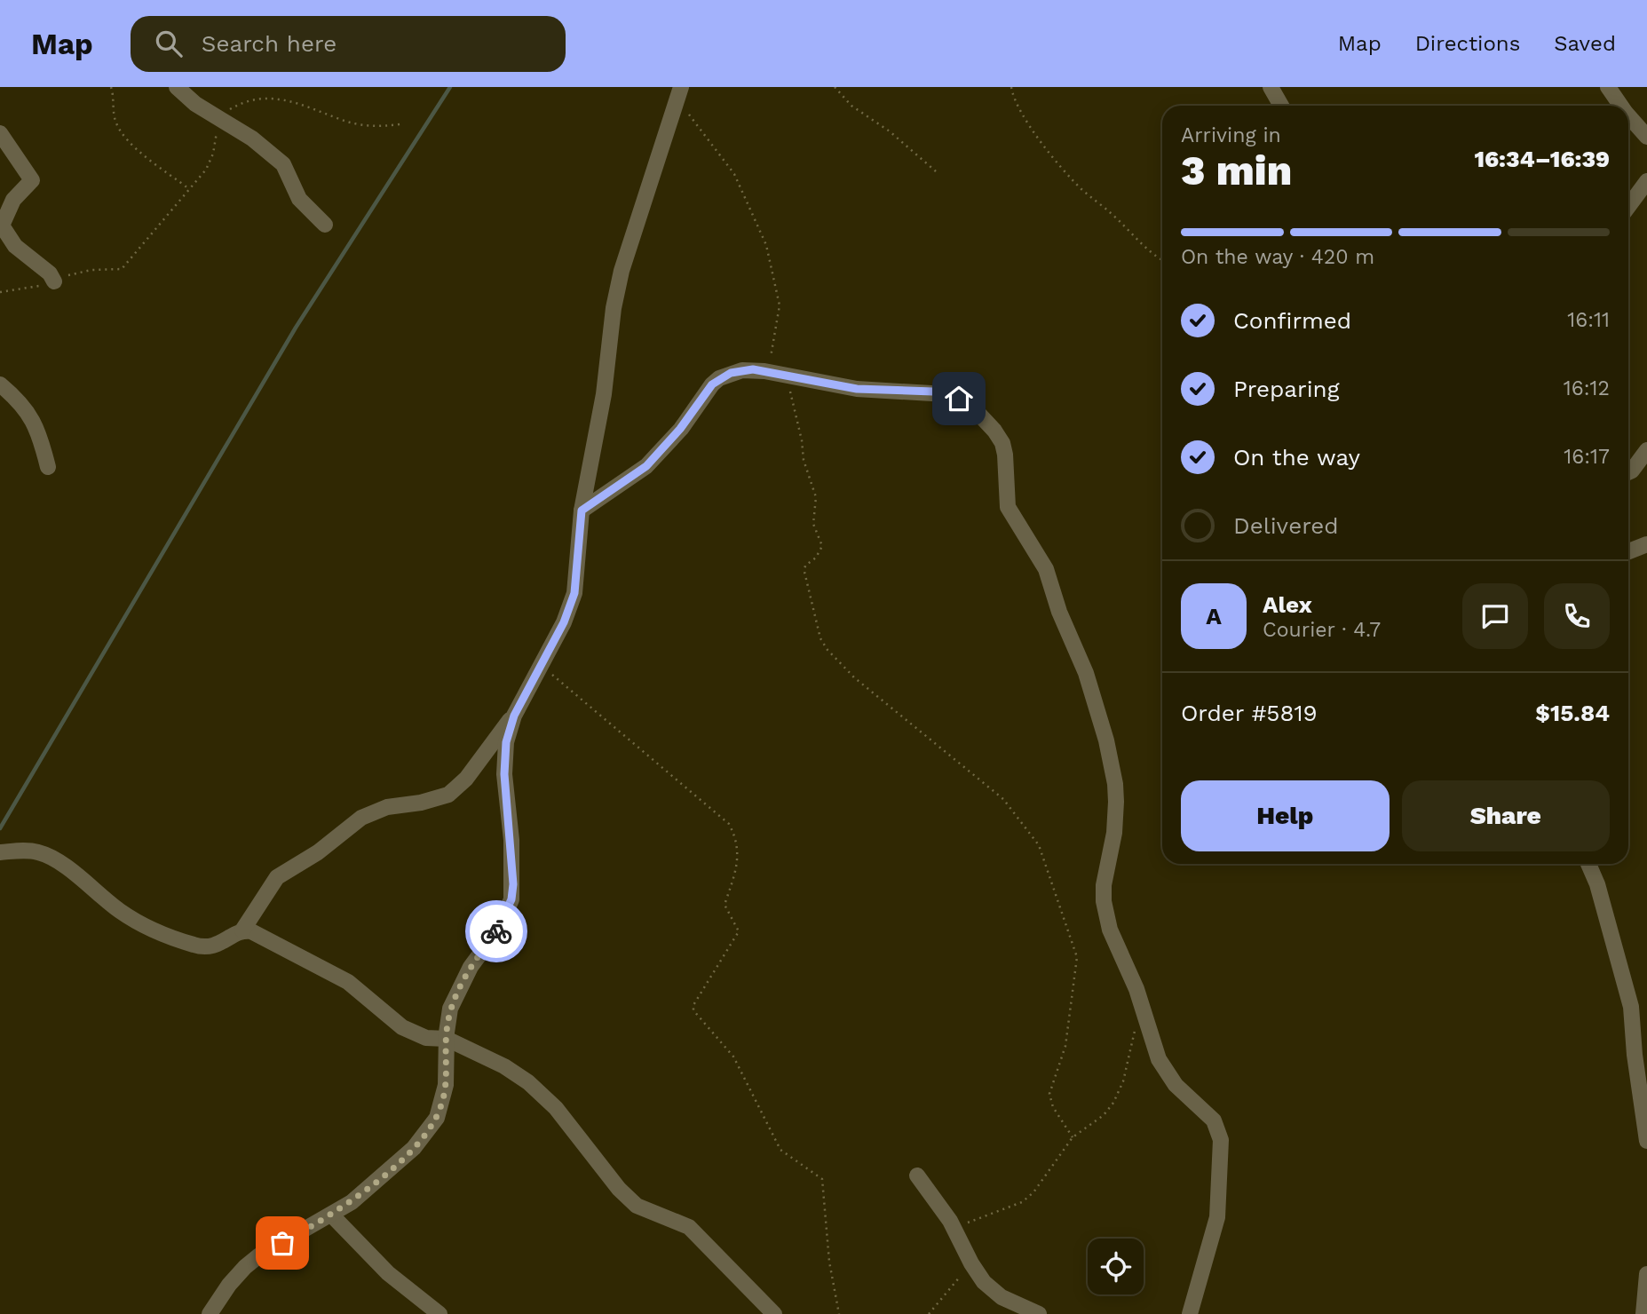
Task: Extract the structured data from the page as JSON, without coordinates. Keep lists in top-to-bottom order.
{
  "page": {
    "header": "Map",
    "search": "Search here",
    "nav": ["Map", "Directions", "Saved"],
    "heading": ["3 min", "Arriving in", "16:34–16:39"],
    "panel": [
      "Alex",
      "Courier · 4.7",
      "Order #5819",
      "$15.84"
    ],
    "bar": "On the way · 420 m",
    "list": [
      ["Confirmed", "16:11"],
      ["Preparing", "16:12"],
      ["On the way", "16:17"],
      "Delivered"
    ],
    "round": "A",
    "buttons": ["Help", "Share"]
  }
}
